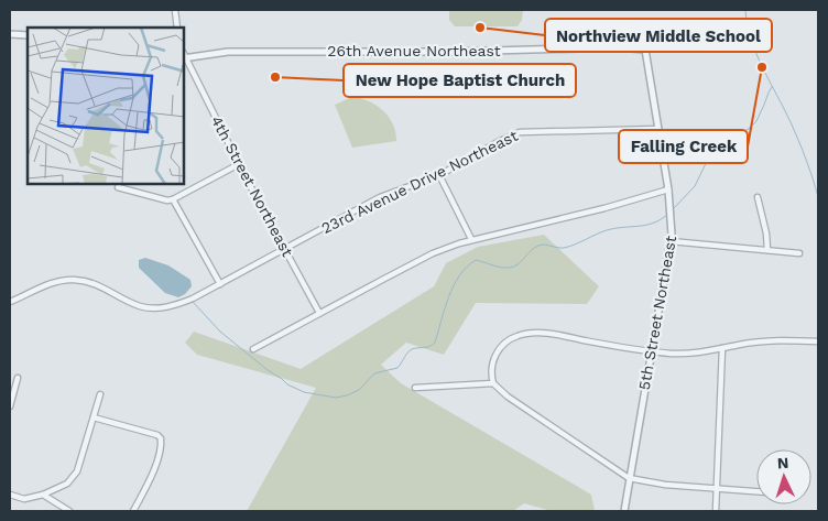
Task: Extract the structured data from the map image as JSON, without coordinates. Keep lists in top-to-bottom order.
{
  "streets": {
    "street": [
      "26th Avenue Northeast",
      "23rd Avenue Drive Northeast",
      "4th Street Northeast",
      "5th Street Northeast"
    ]
  },
  "crossings": [
    ["26th Avenue Northeast", "5th Street Northeast"],
    ["23rd Avenue Drive Northeast", "4th Street Northeast"],
    ["23rd Avenue Drive Northeast", "5th Street Northeast"]
  ],
  "places": ["Northview Middle School", "Falling Creek", "New Hope Baptist Church"],
  "north": "top"
}
